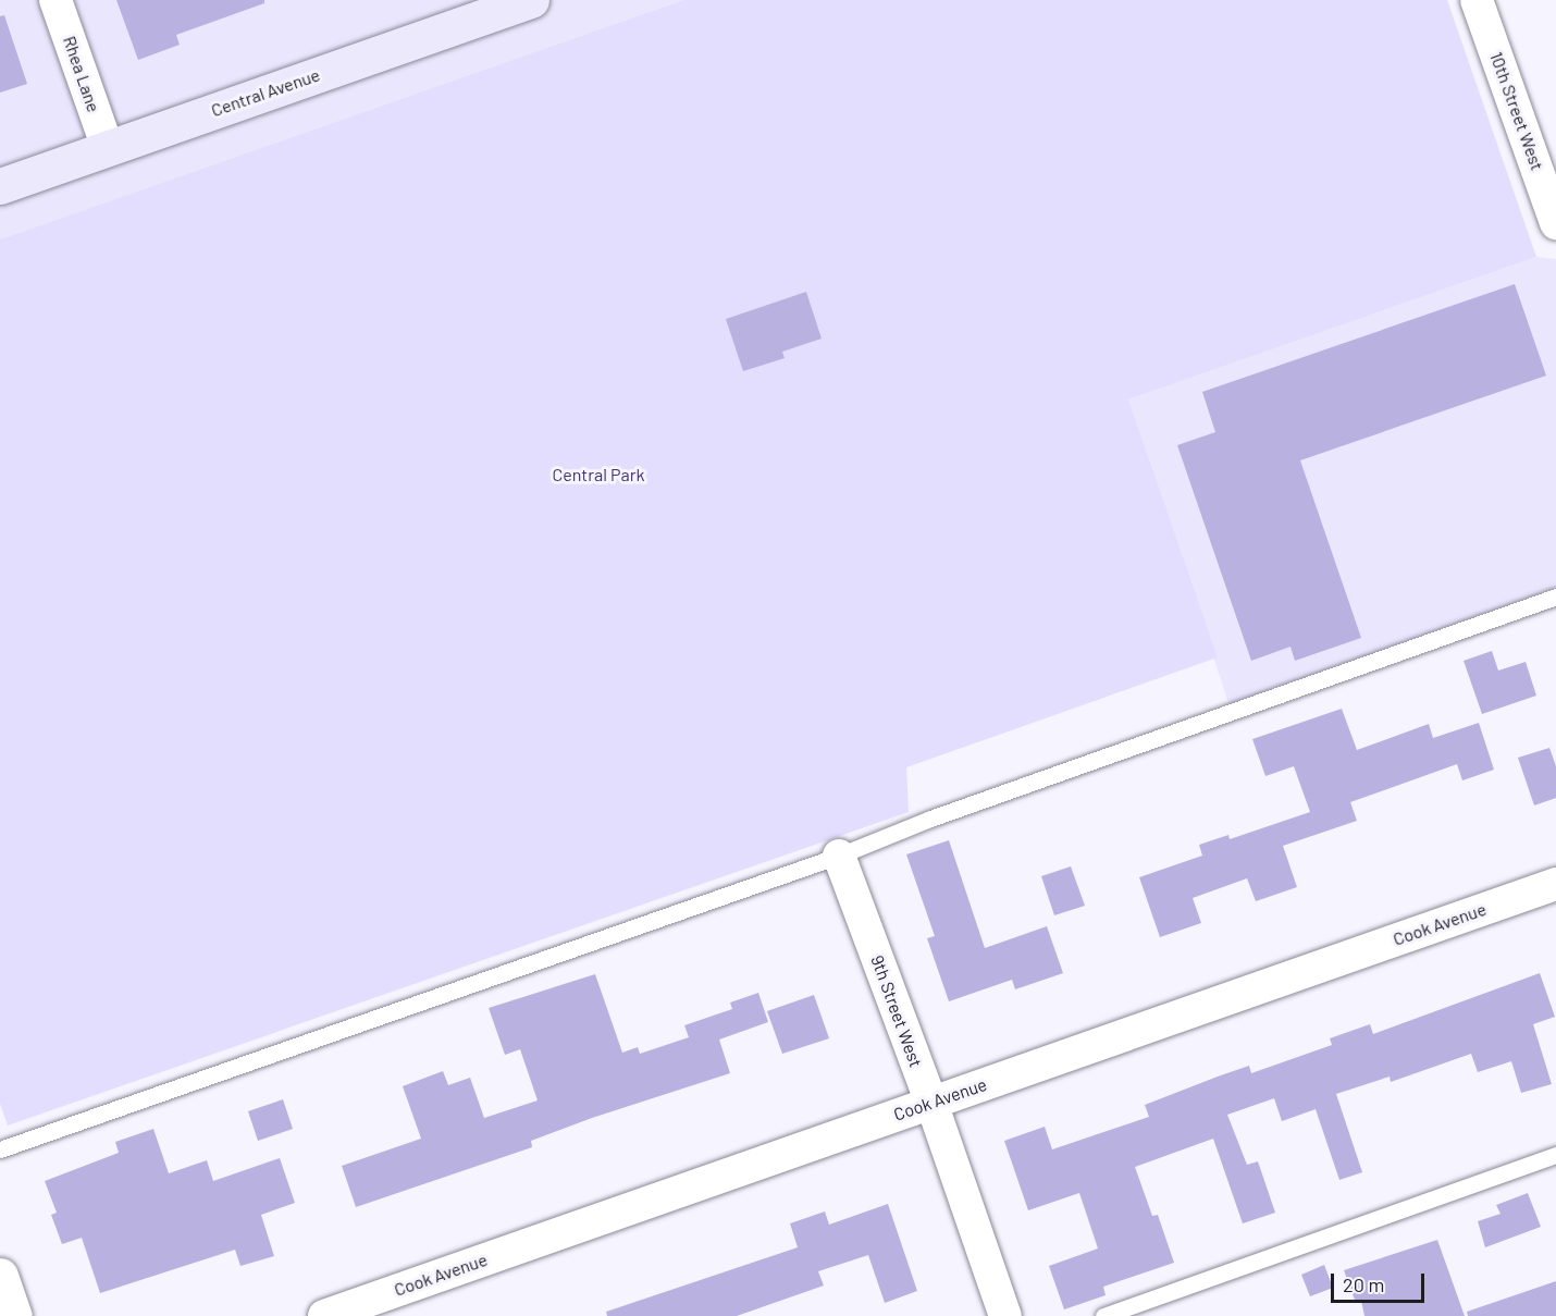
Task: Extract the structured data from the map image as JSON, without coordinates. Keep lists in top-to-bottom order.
{
  "streets": {
    "main road": ["Central Avenue"],
    "street": [
      "Rhea Lane",
      "10th Street West",
      "Cook Avenue",
      "9th Street West"
    ]
  },
  "crossings": [
    ["Rhea Lane", "Central Avenue"],
    ["Cook Avenue", "9th Street West"]
  ],
  "parks": ["Central Park"],
  "scale_bar": "20 m"
}
